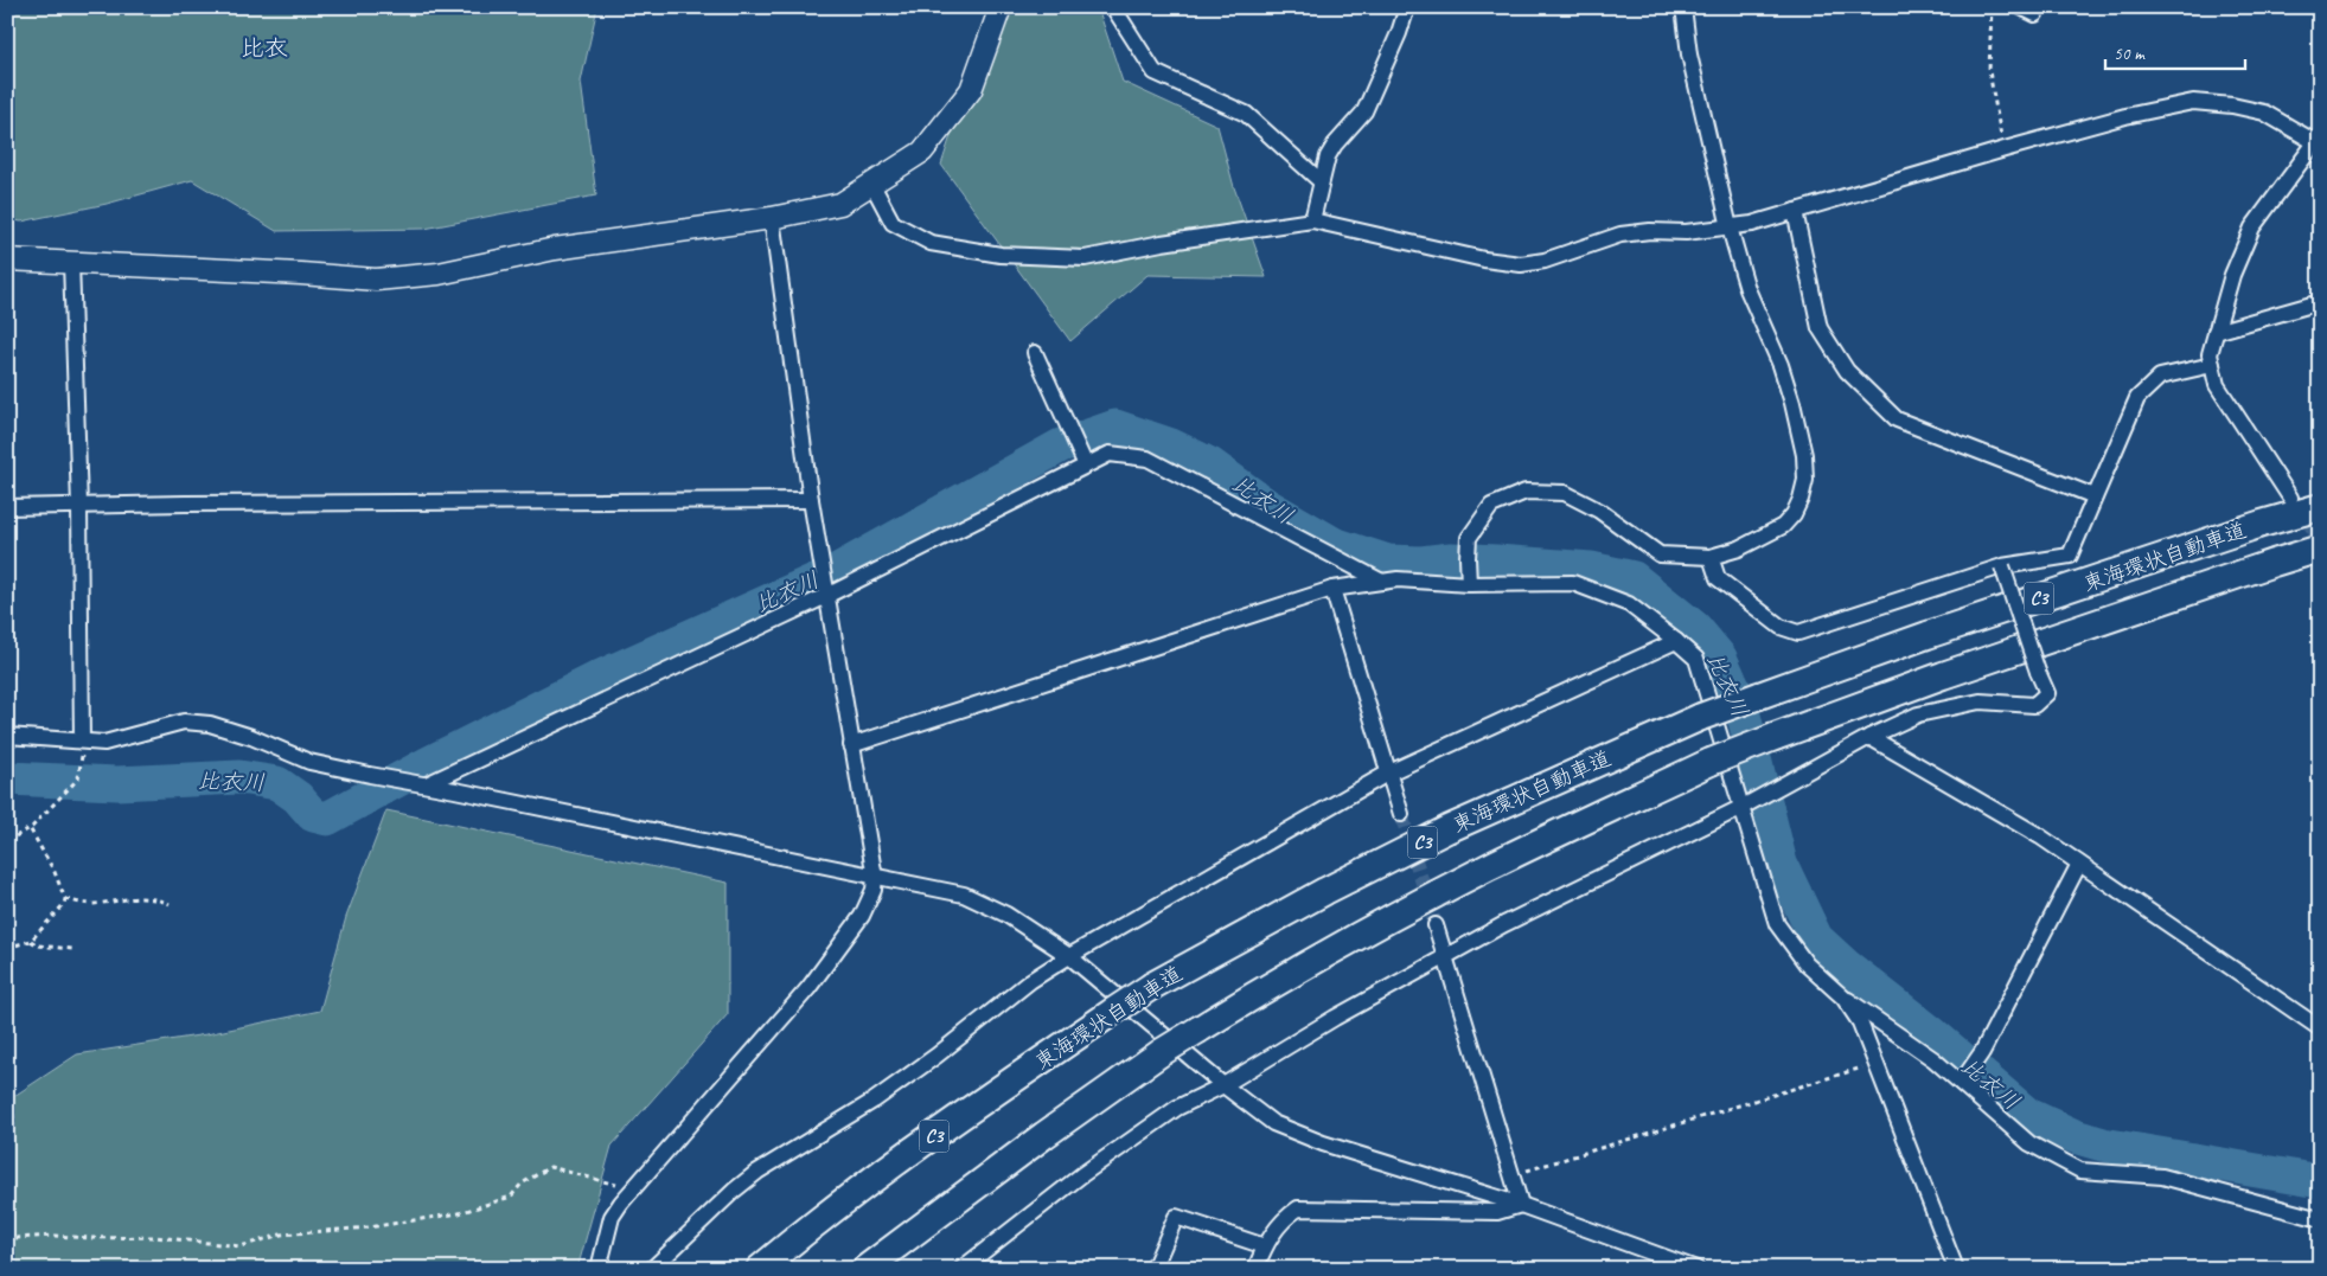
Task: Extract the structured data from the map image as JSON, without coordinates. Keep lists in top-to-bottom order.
{
  "streets": {
    "highway": ["東海環状自動車道", "C3"]
  },
  "districts": ["比衣"],
  "water": ["比衣川"],
  "scale_bar": "50 m"
}
